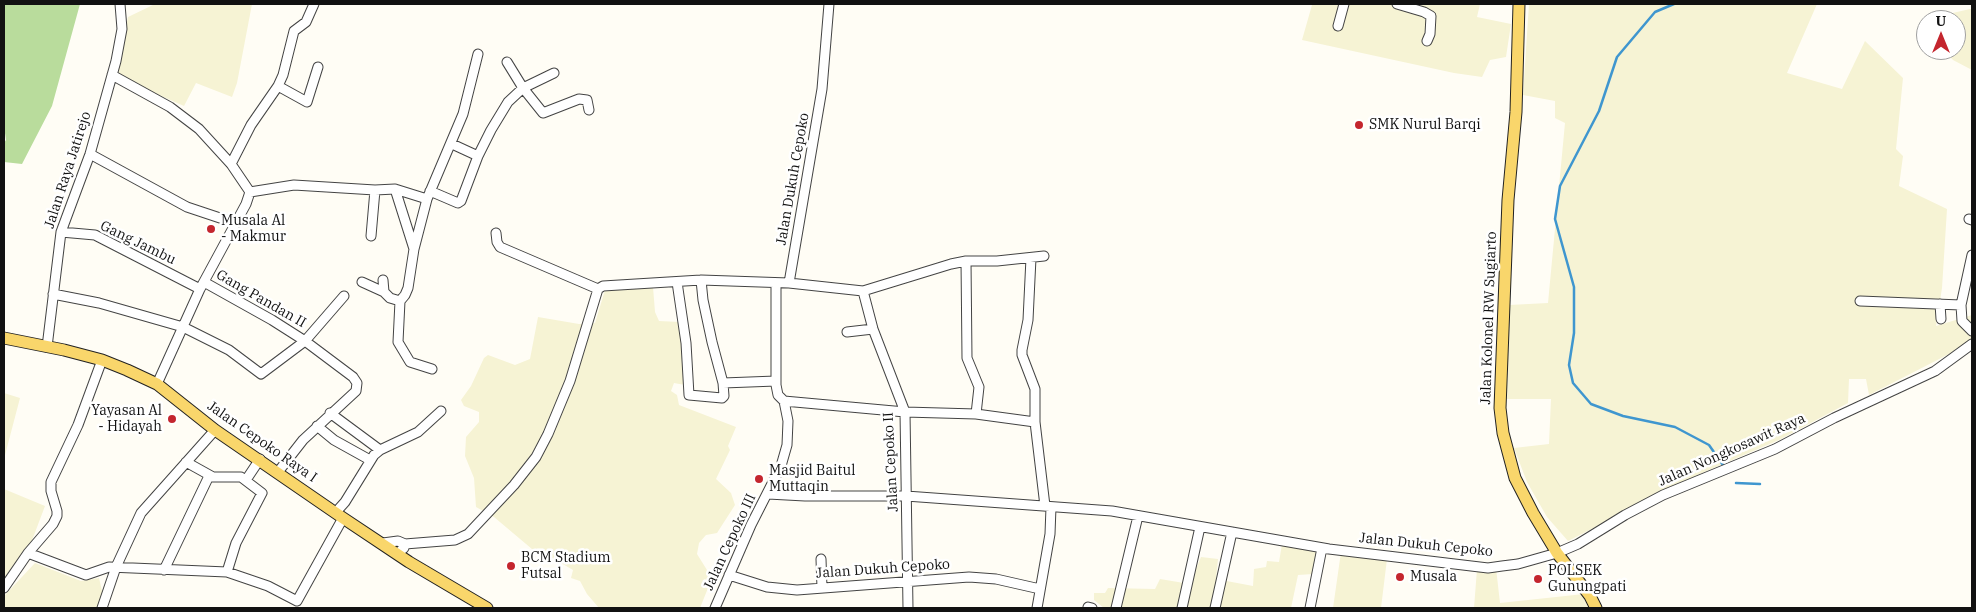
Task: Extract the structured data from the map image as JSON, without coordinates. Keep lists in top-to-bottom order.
{
  "streets": {
    "main road": ["Jalan Kolonel RW Sugiarto", "Jalan Cepoko Raya I"],
    "street": [
      "Jalan Raya Jatirejo",
      "Jalan Dukuh Cepoko",
      "Gang Jambu",
      "Gang Pandan II",
      "Jalan Nongkosawit Raya",
      "Jalan Cepoko II",
      "Jalan Cepoko III"
    ]
  },
  "crossings": [
    ["Jalan Raya Jatirejo", "Gang Jambu"],
    ["Jalan Raya Jatirejo", "Jalan Cepoko Raya I"],
    ["Jalan Dukuh Cepoko", "Jalan Kolonel RW Sugiarto"],
    ["Jalan Dukuh Cepoko", "Jalan Nongkosawit Raya"],
    ["Jalan Dukuh Cepoko", "Jalan Cepoko II"],
    ["Jalan Dukuh Cepoko", "Jalan Cepoko III"],
    ["Gang Jambu", "Gang Pandan II"],
    ["Jalan Kolonel RW Sugiarto", "Jalan Nongkosawit Raya"]
  ],
  "places": [
    "SMK Nurul Barqi",
    "Musala Al - Makmur",
    "Yayasan Al - Hidayah",
    "Masjid Baitul Muttaqin",
    "BCM Stadium Futsal",
    "Musala",
    "POLSEK Gunungpati"
  ],
  "north": "top"
}
